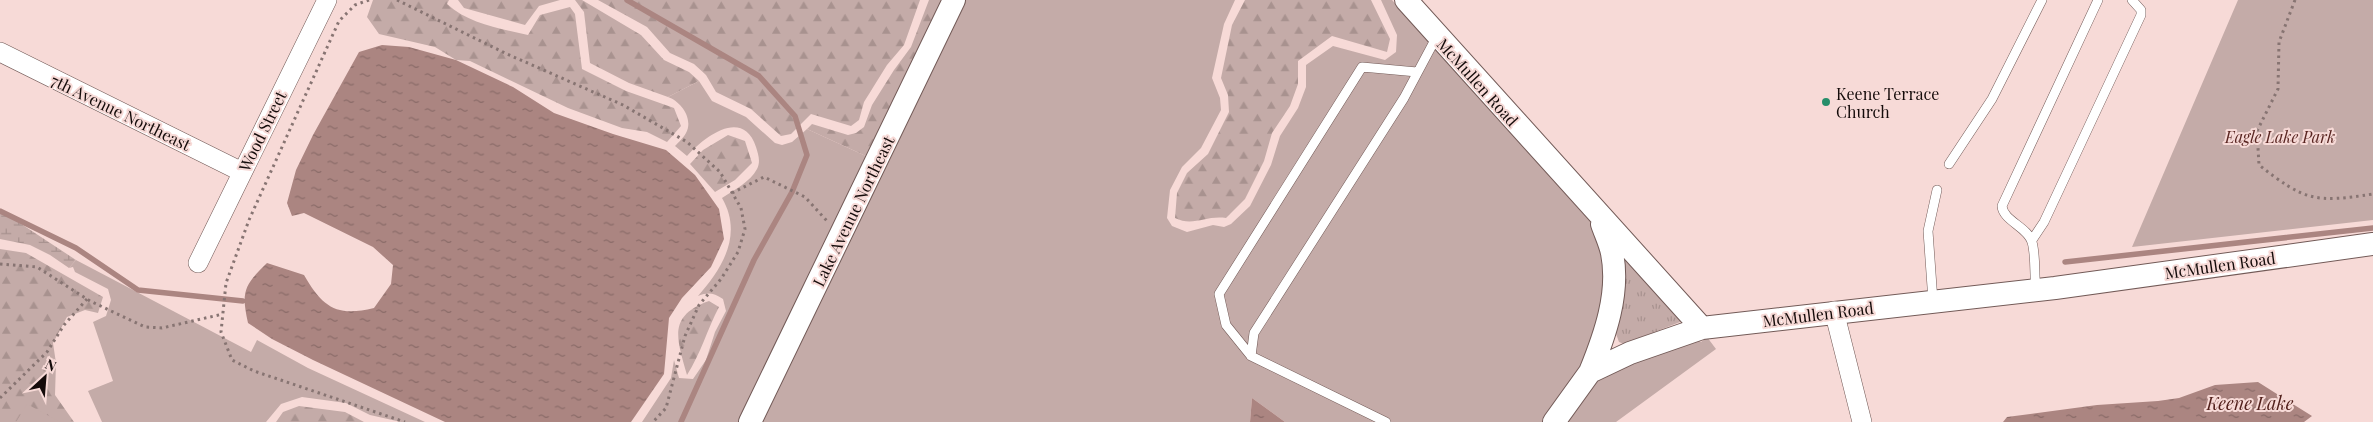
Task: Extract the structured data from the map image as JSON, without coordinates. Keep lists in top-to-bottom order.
{
  "streets": {
    "street": [
      "McMullen Road",
      "7th Avenue Northeast",
      "Wood Street",
      "Lake Avenue Northeast"
    ]
  },
  "crossings": [
    ["7th Avenue Northeast", "Wood Street"]
  ],
  "water": ["Keene Lake"],
  "parks": ["Eagle Lake Park"],
  "places": ["Keene Terrace Church"],
  "north": "top right"
}
